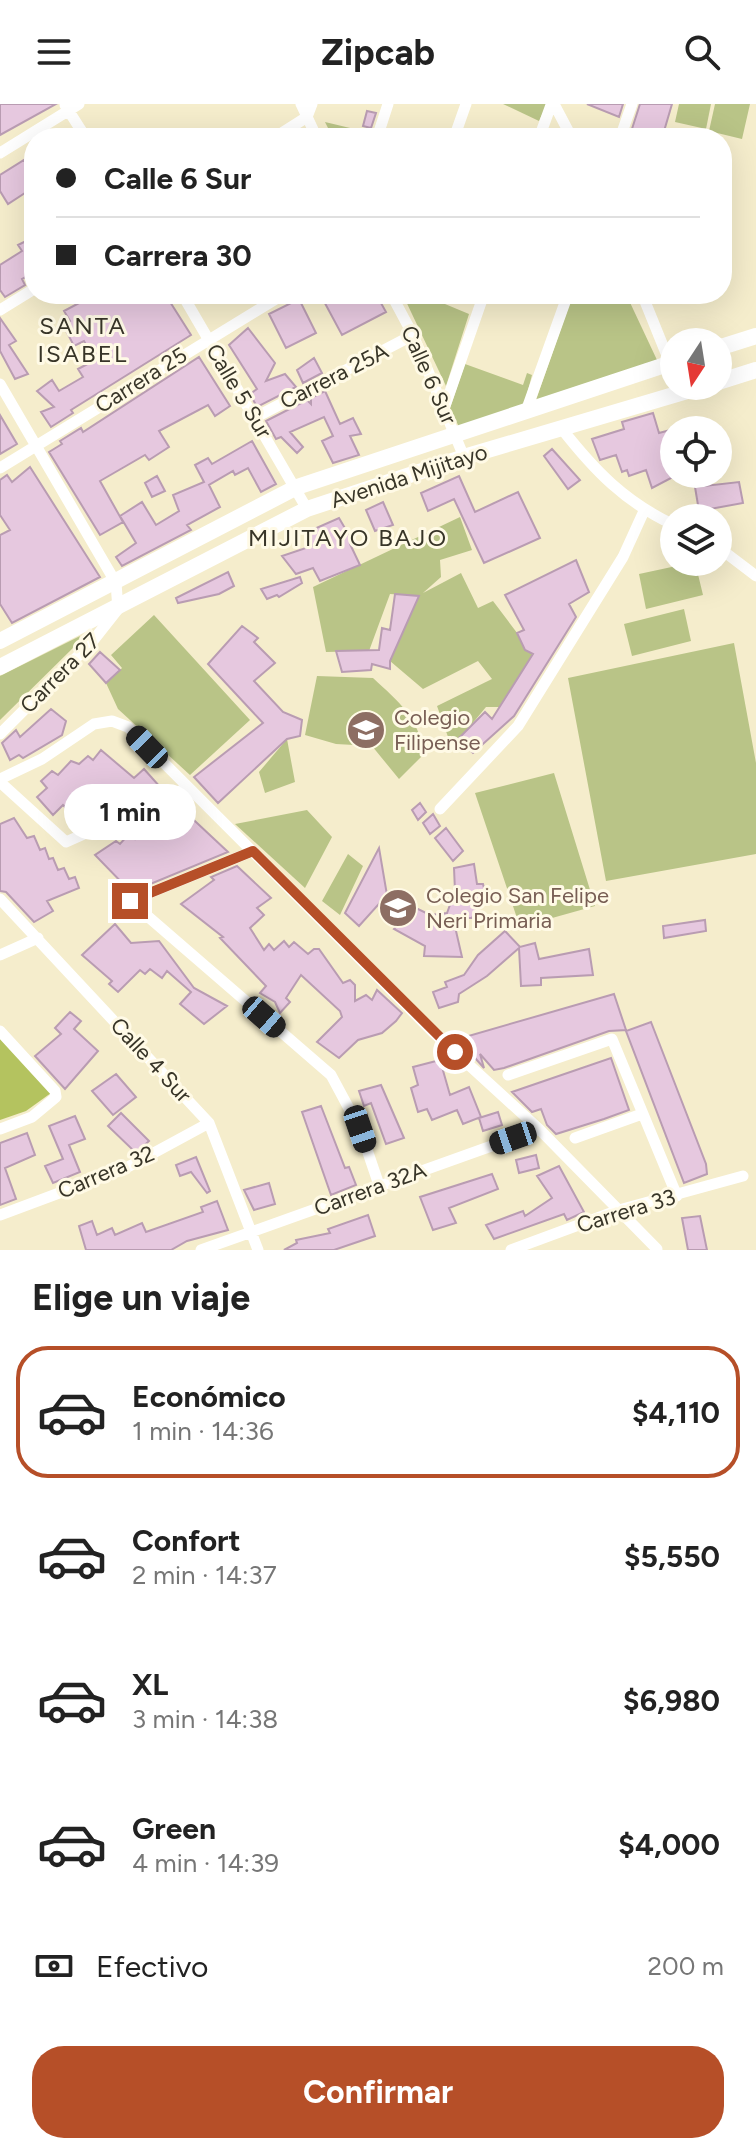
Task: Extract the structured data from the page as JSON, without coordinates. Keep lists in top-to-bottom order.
{
  "streets": {
    "main road": ["Avenida Mijitayo"],
    "street": [
      "Calle 6 Sur",
      "Carrera 25A",
      "Carrera 25",
      "Calle 5 Sur",
      "Carrera 27",
      "Calle 4 Sur",
      "Carrera 32",
      "Carrera 32A",
      "Carrera 33"
    ]
  },
  "crossings": [
    ["Calle 6 Sur", "Carrera 25A"],
    ["Calle 6 Sur", "Avenida Mijitayo"],
    ["Carrera 25A", "Calle 5 Sur"],
    ["Carrera 25", "Calle 5 Sur"],
    ["Calle 5 Sur", "Avenida Mijitayo"],
    ["Avenida Mijitayo", "Carrera 27"],
    ["Calle 4 Sur", "Carrera 32"],
    ["Calle 4 Sur", "Carrera 32A"]
  ],
  "districts": ["SANTA ISABEL", "MIJITAYO BAJO"],
  "places": {
    "school or university": ["Colegio Filipense", "Colegio San Felipe Neri Primaria"]
  },
  "north": "bottom",
  "page": {
    "header": "Zipcab",
    "banner": ["Calle 6 Sur", "Carrera 30"],
    "bubble": "1 min",
    "heading": "Elige un viaje",
    "list": [
      {
        "name": "Económico",
        "note": "1 min · 14:36",
        "value": "$4,110"
      },
      {
        "name": "Confort",
        "note": "2 min · 14:37",
        "value": "$5,550"
      },
      {
        "name": "XL",
        "note": "3 min · 14:38",
        "value": "$6,980"
      },
      {
        "name": "Green",
        "note": "4 min · 14:39",
        "value": "$4,000"
      }
    ],
    "pay": ["Efectivo", "200 m"],
    "buttons": "Confirmar"
  }
}
